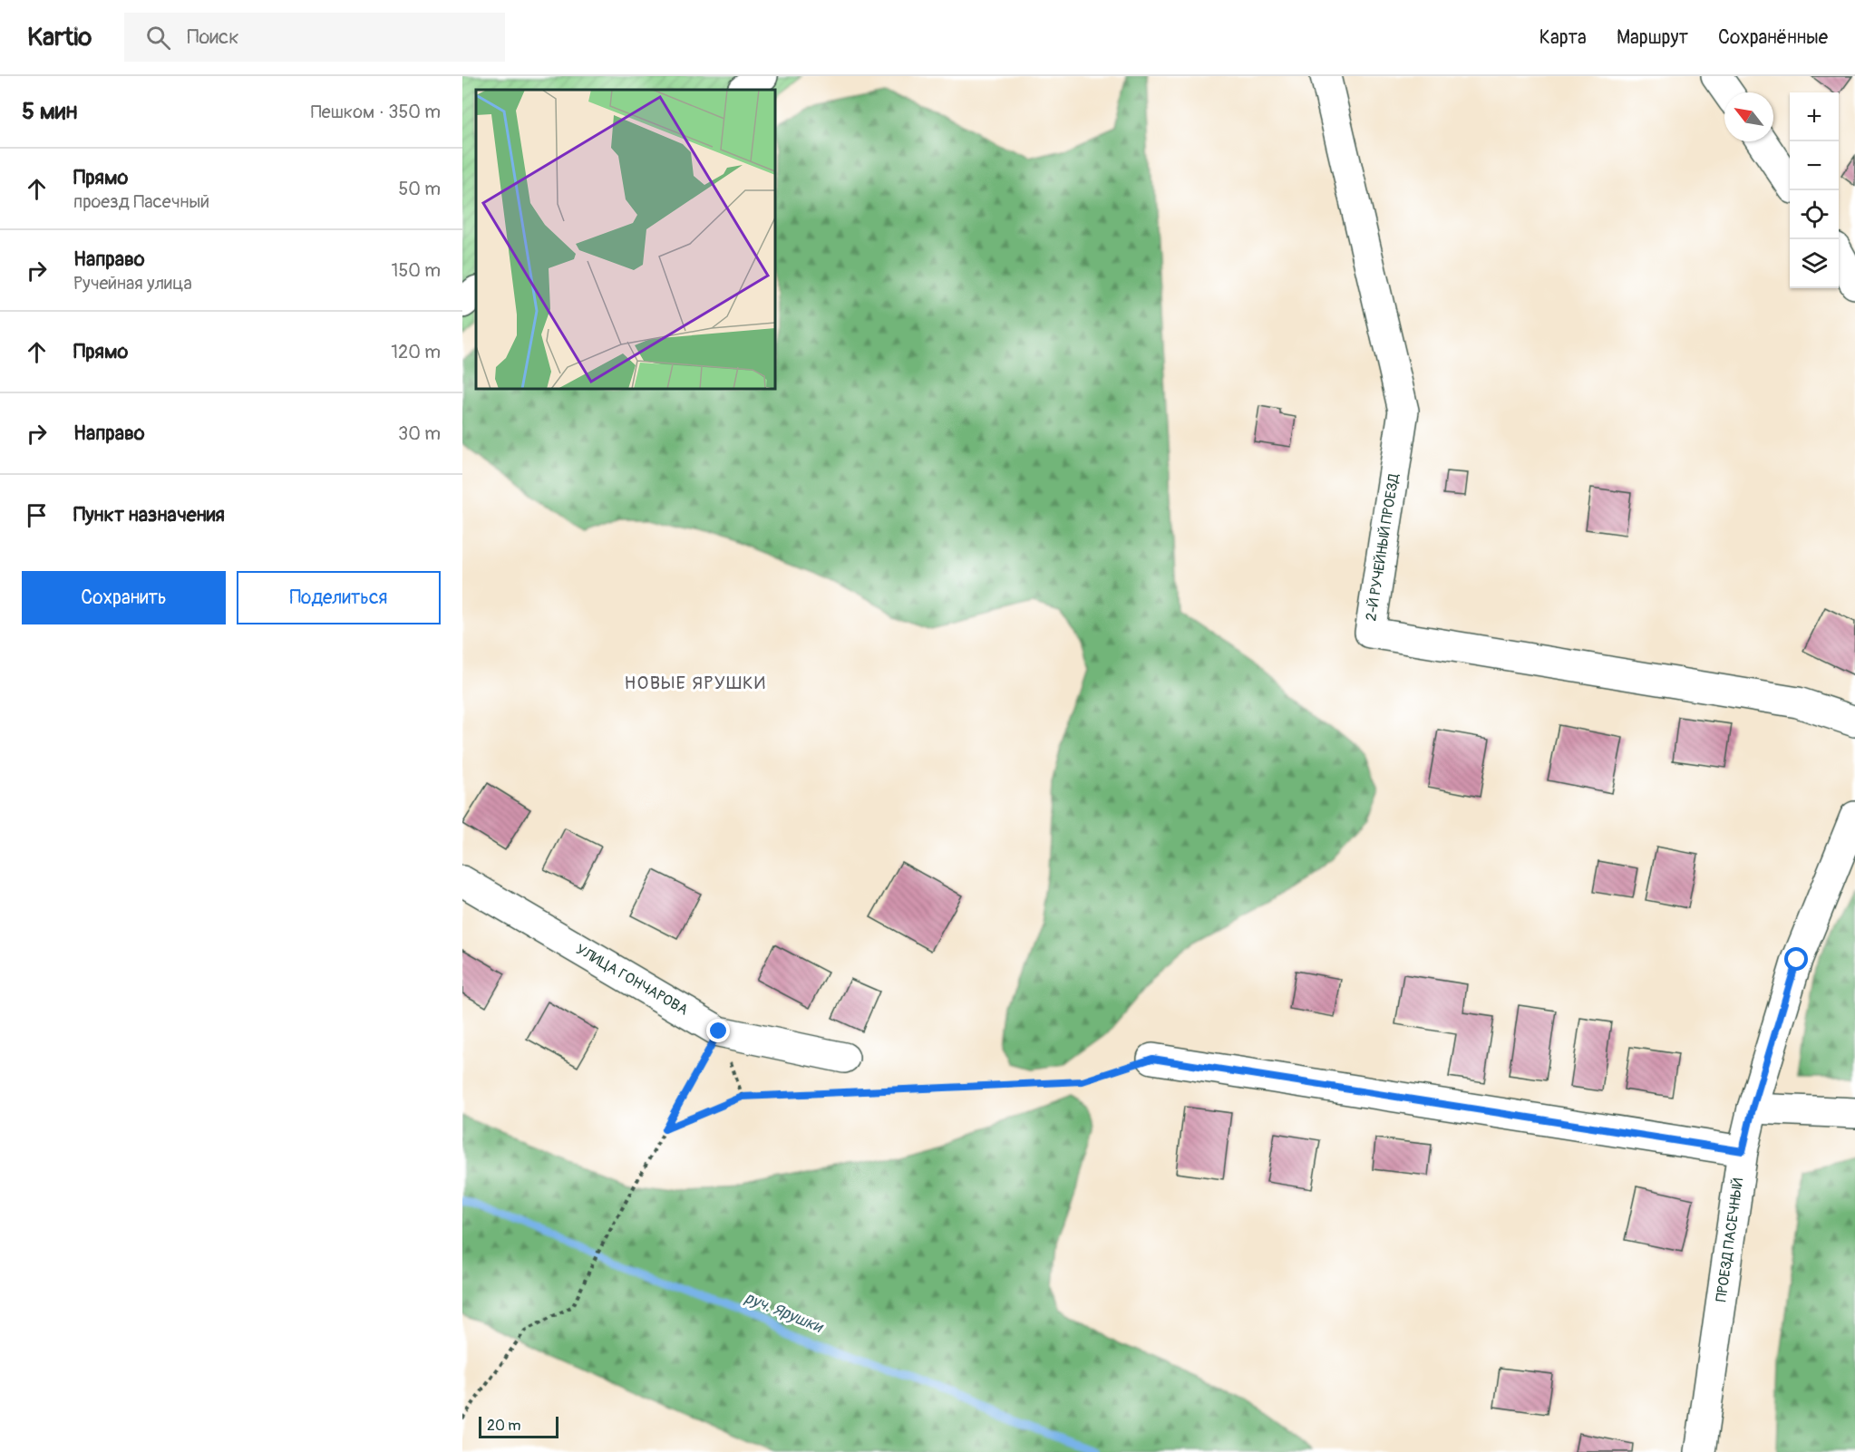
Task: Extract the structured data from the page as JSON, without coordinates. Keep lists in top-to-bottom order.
{
  "streets": {
    "street": ["2-Й РУЧЕЙНЫЙ ПРОЕЗД", "УЛИЦА ГОНЧАРОВА", "ПРОЕЗД ПАСЕЧНЫЙ"]
  },
  "districts": ["НОВЫЕ ЯРУШКИ"],
  "water": ["руч. Ярушки"],
  "scale_bar": "20 m",
  "north": "top left",
  "page": {
    "header": "Kartio",
    "search": "Поиск",
    "nav": ["Карта", "Маршрут", "Сохранённые"],
    "heading": ["5 мин", "Пешком · 350 m"],
    "map_buttons": ["+", "−"],
    "list": [
      ["Прямо", "проезд Пасечный", "50 m"],
      ["Направо", "Ручейная улица", "150 m"],
      ["Прямо", "120 m"],
      ["Направо", "30 m"],
      "Пункт назначения"
    ],
    "buttons": ["Сохранить", "Поделиться"],
    "scale": "20 m"
  }
}
